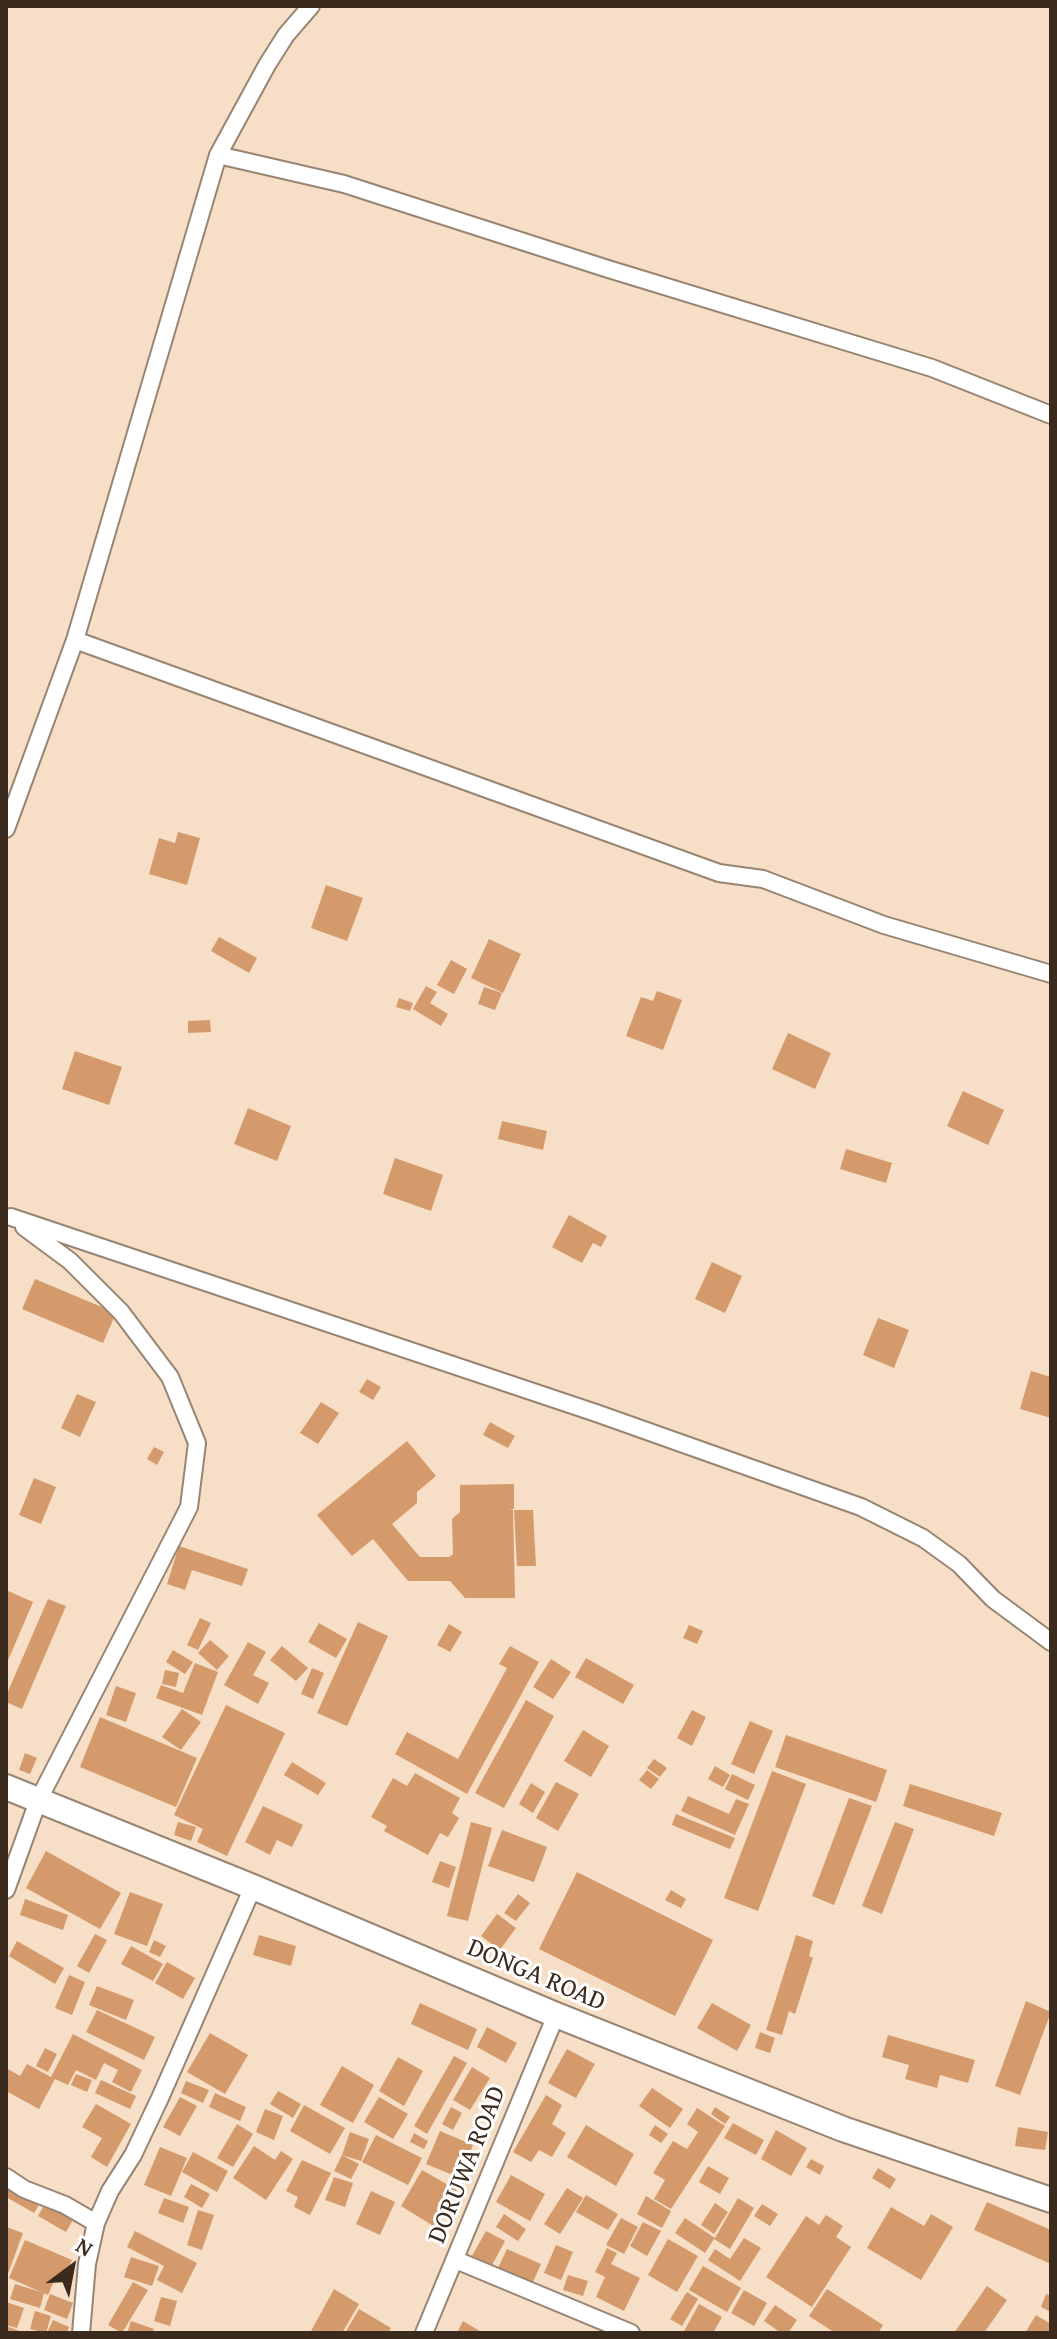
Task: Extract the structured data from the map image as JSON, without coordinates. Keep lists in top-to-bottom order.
{
  "streets": {
    "street": ["DONGA ROAD", "DORUWA ROAD"]
  },
  "crossings": [
    ["DONGA ROAD", "DORUWA ROAD"]
  ],
  "north": "top right"
}
